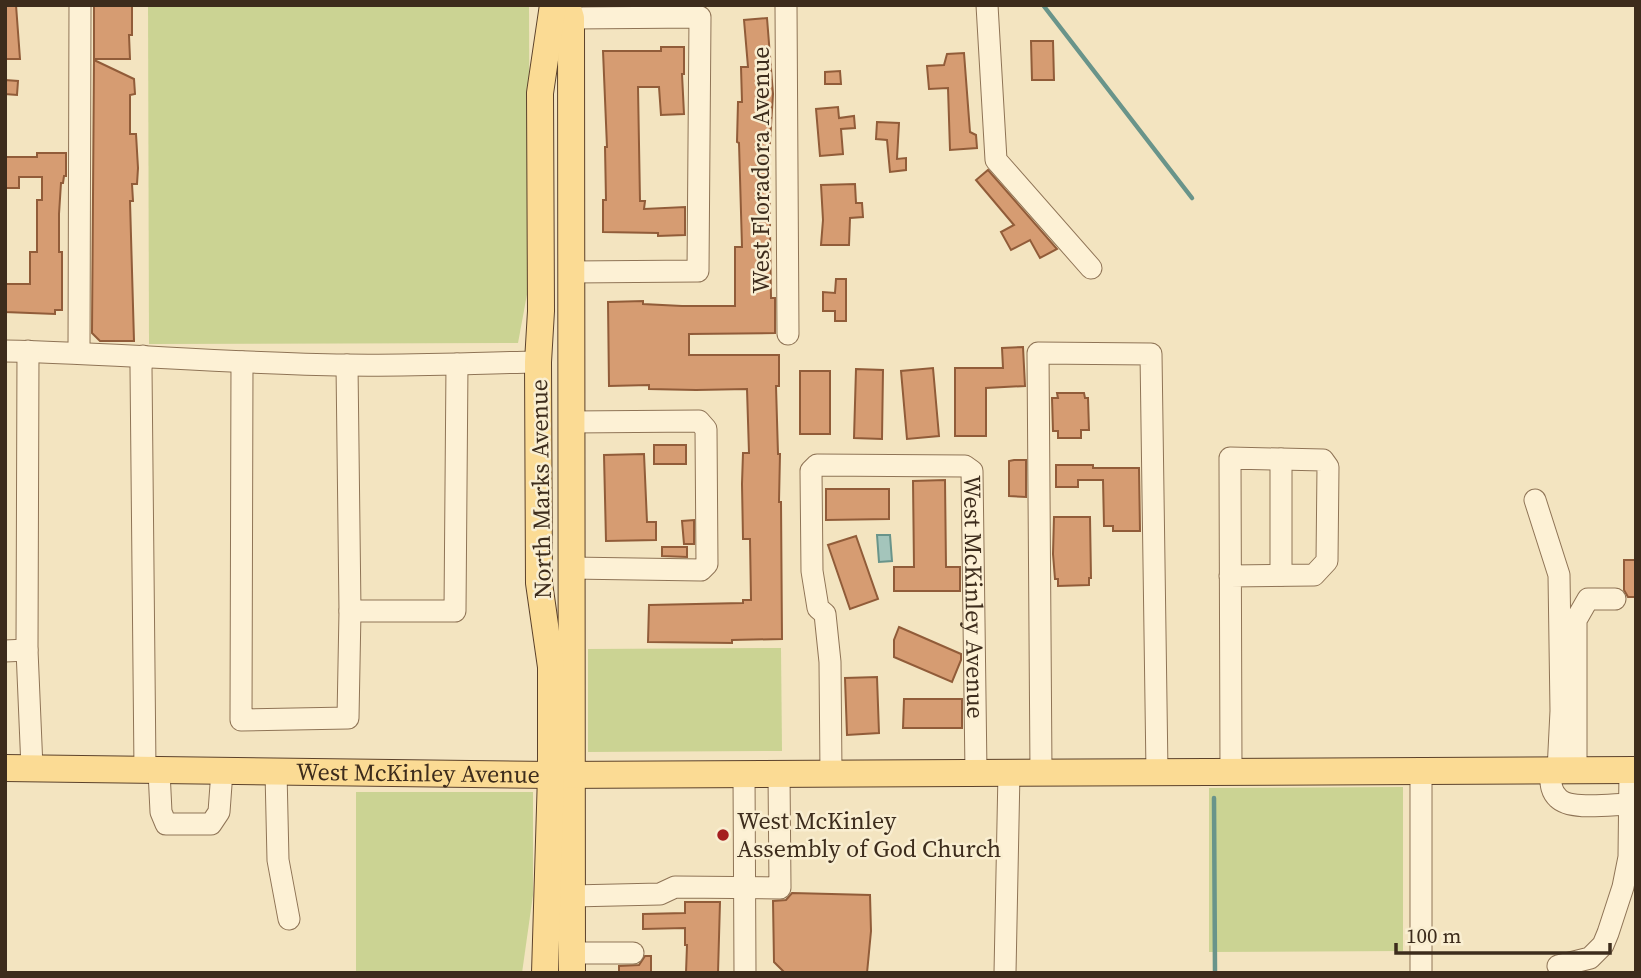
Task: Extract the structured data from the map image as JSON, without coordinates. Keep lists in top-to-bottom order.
{
  "streets": {
    "main road": ["North Marks Avenue", "West McKinley Avenue"],
    "street": ["West Floradora Avenue"]
  },
  "crossings": [
    ["North Marks Avenue", "West McKinley Avenue"]
  ],
  "places": ["West McKinley Assembly of God Church"],
  "scale_bar": "100 m"
}
